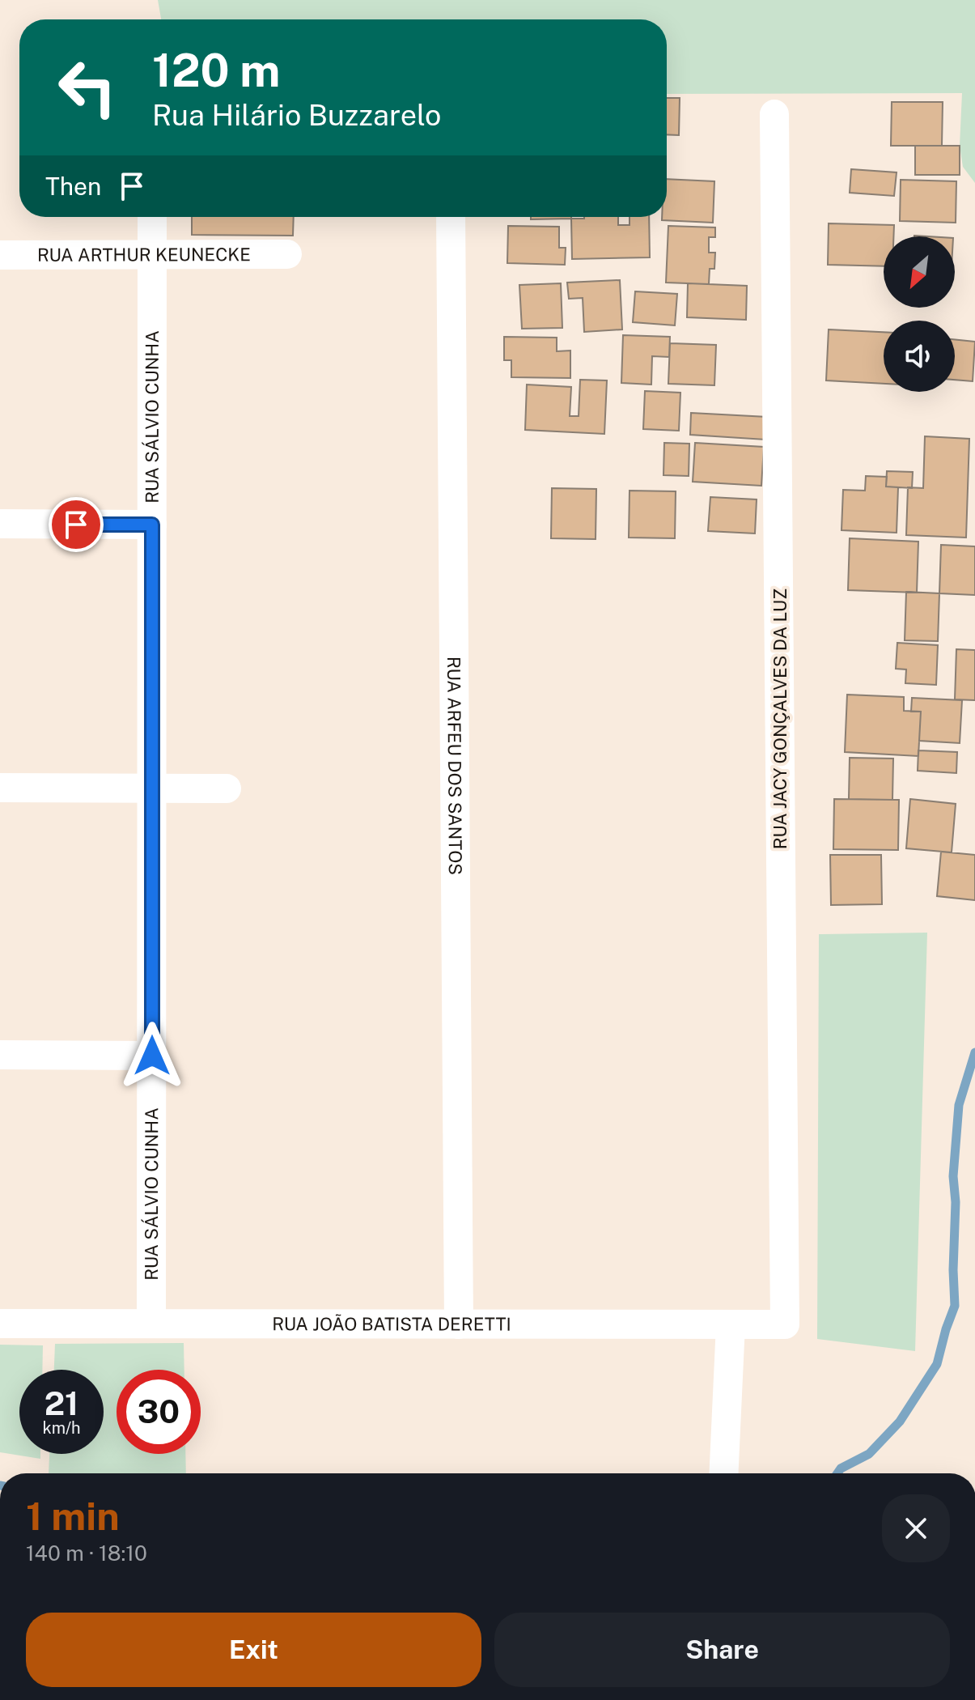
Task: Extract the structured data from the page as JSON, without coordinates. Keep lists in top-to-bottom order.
{
  "streets": {
    "street": [
      "RUA ARTHUR KEUNECKE",
      "RUA SÁLVIO CUNHA",
      "RUA JACY GONÇALVES DA LUZ",
      "RUA ARFEU DOS SANTOS",
      "RUA JOÃO BATISTA DERETTI"
    ]
  },
  "crossings": [
    ["RUA ARTHUR KEUNECKE", "RUA SÁLVIO CUNHA"],
    ["RUA SÁLVIO CUNHA", "RUA JOÃO BATISTA DERETTI"],
    ["RUA JACY GONÇALVES DA LUZ", "RUA JOÃO BATISTA DERETTI"],
    ["RUA ARFEU DOS SANTOS", "RUA JOÃO BATISTA DERETTI"]
  ],
  "north": "bottom left",
  "page": {
    "turn": ["120 m", "Rua Hilário Buzzarelo"],
    "then": "Then",
    "speed": "21 km/h",
    "limit": "30",
    "heading": ["1 min", "140 m · 18:10"],
    "buttons": ["Exit", "Share"]
  }
}
